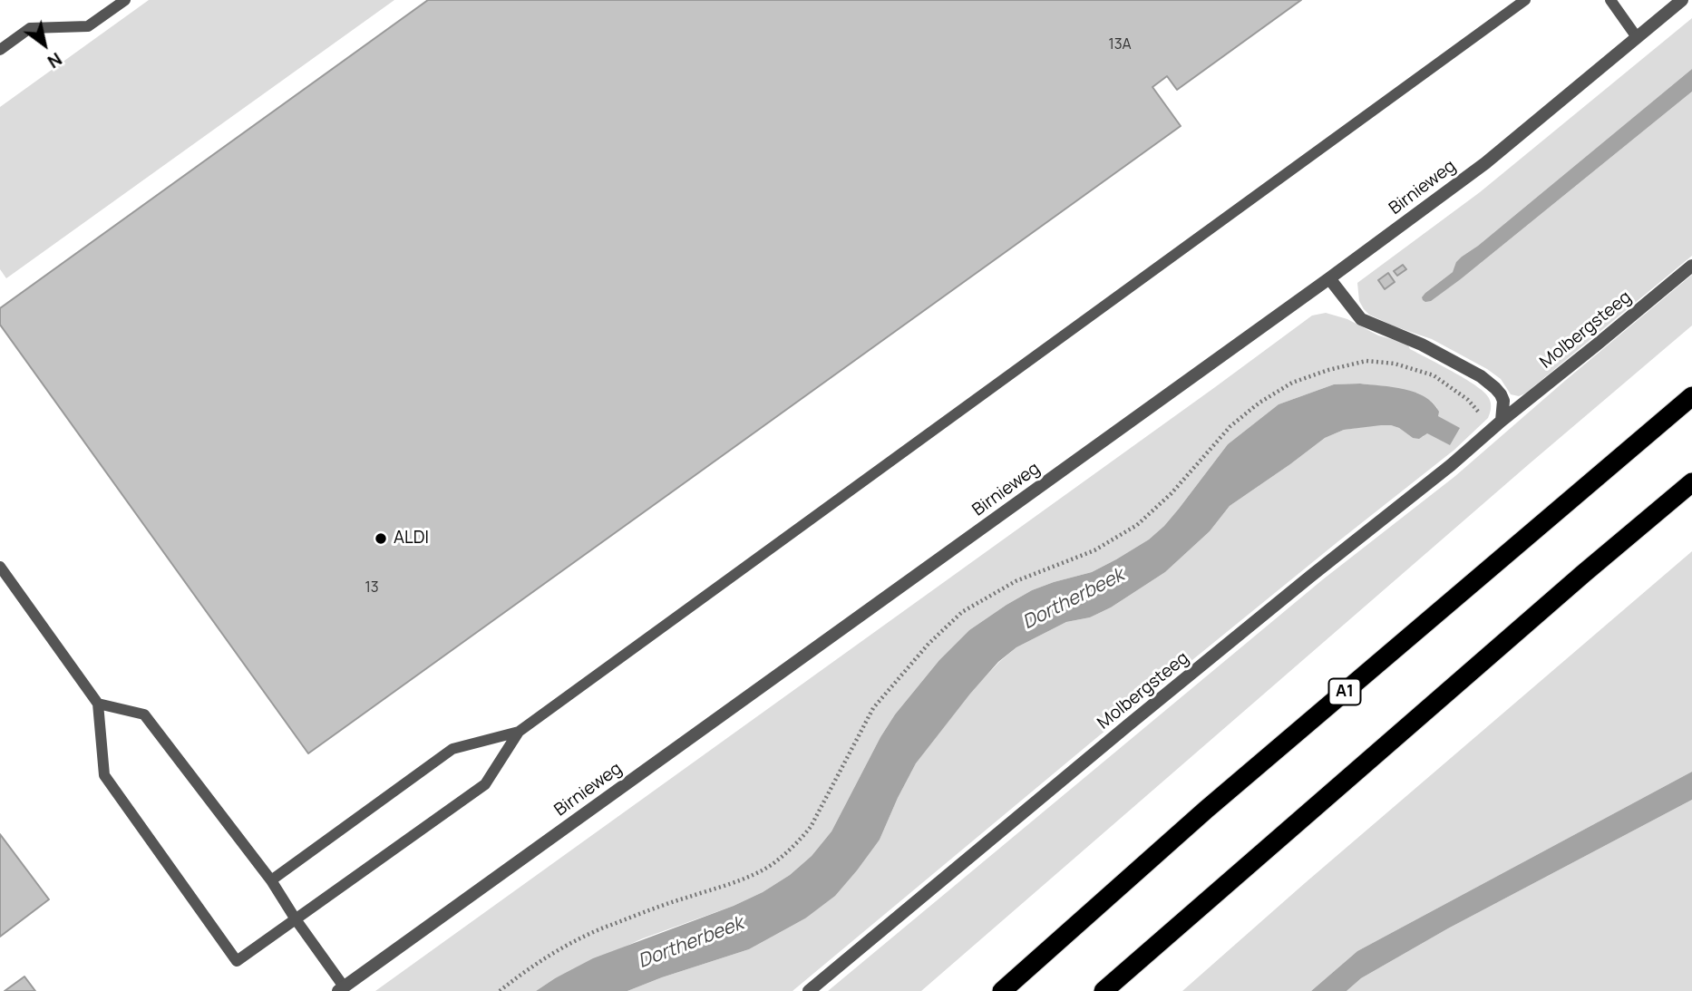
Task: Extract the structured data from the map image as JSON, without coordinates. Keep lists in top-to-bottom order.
{
  "streets": {
    "highway": ["A1"],
    "street": ["Birnieweg", "Molbergsteeg"]
  },
  "water": ["Dortherbeek"],
  "places": ["ALDI"],
  "house_numbers": ["13A", "13"],
  "north": "bottom right"
}
